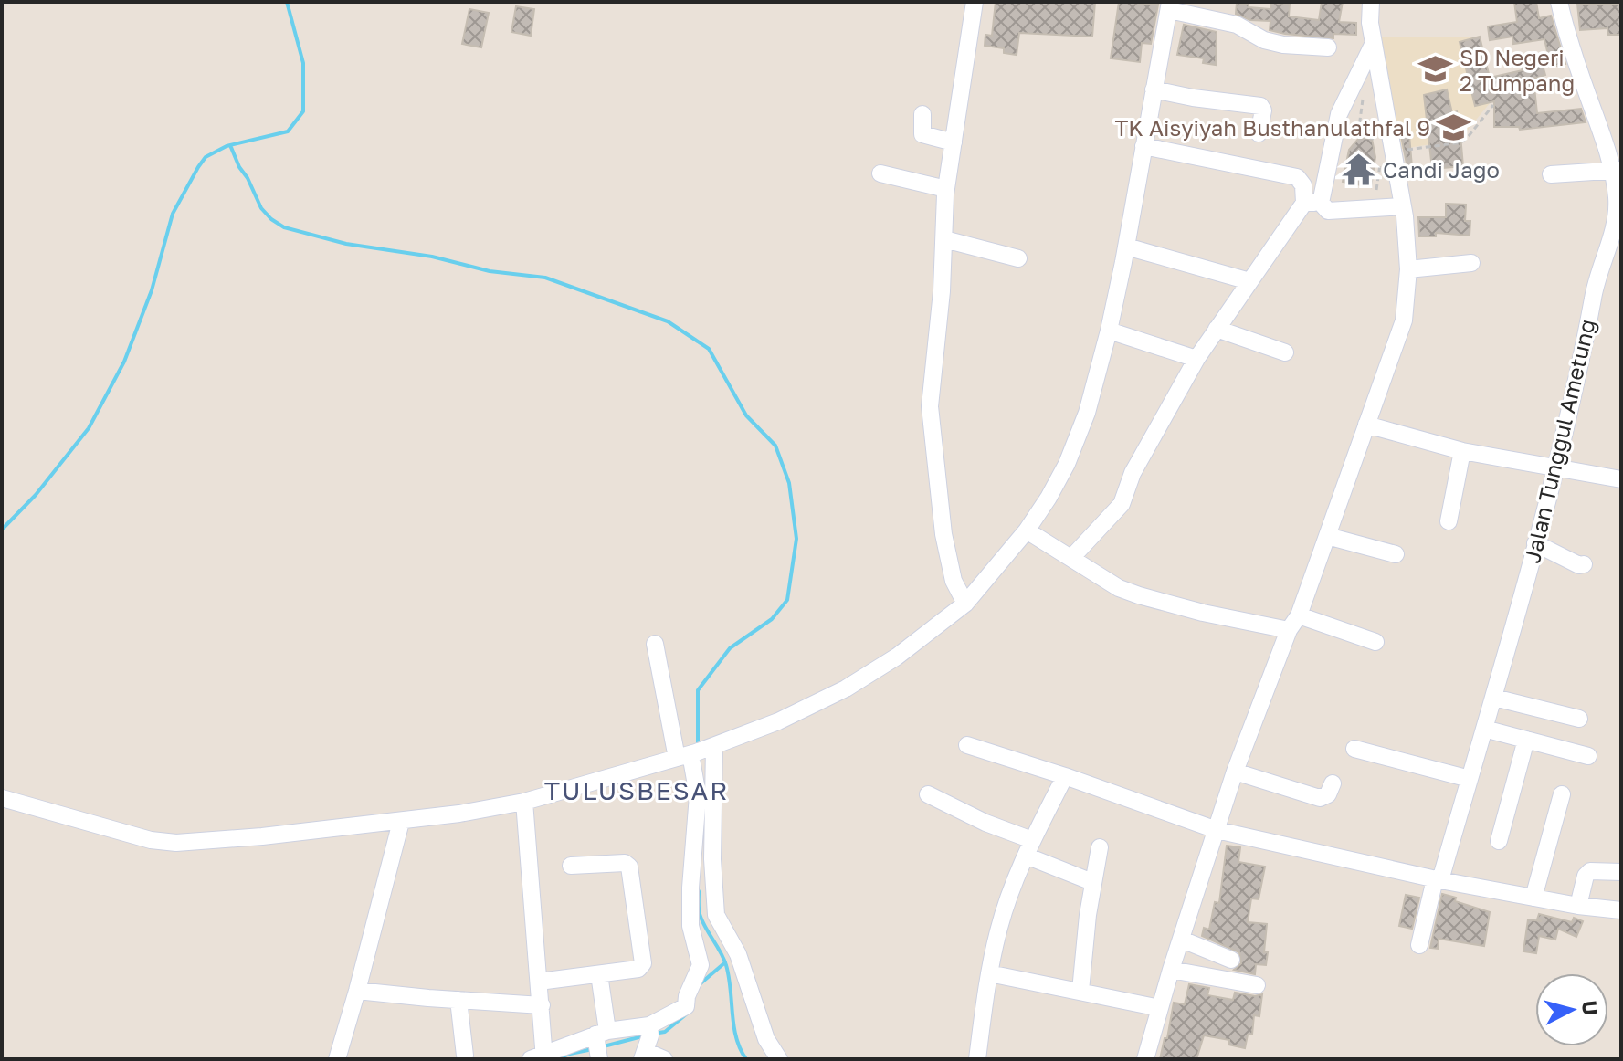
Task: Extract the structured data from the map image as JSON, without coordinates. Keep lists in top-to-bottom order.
{
  "streets": {
    "street": ["Jalan Tunggul Ametung"]
  },
  "districts": ["TULUSBESAR"],
  "places": {
    "school or university": ["SD Negeri 2 Tumpang", "TK Aisyiyah Busthanulathfal 9"],
    "temple": ["Candi Jago"]
  },
  "north": "right"
}
